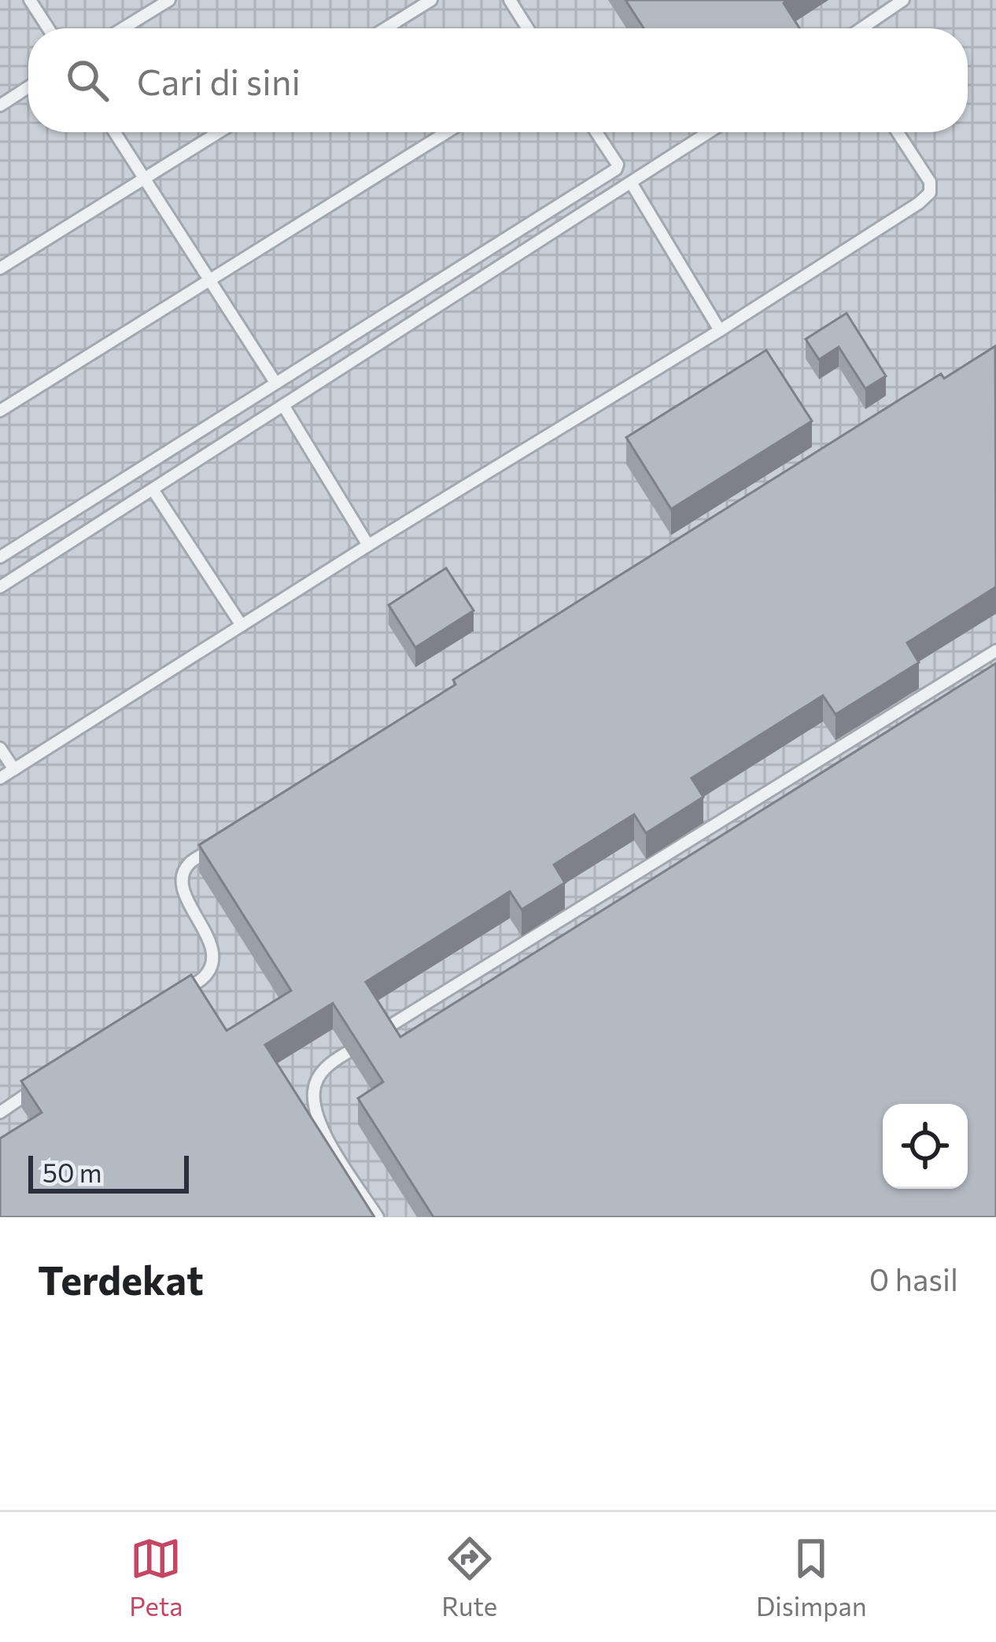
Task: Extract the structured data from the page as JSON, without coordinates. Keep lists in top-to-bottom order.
{
  "scale_bar": "50 m",
  "page": {
    "search": "Cari di sini",
    "scale": "50 m",
    "heading": ["Terdekat", "0 hasil"],
    "nav": ["Peta", "Rute", "Disimpan"]
  }
}
